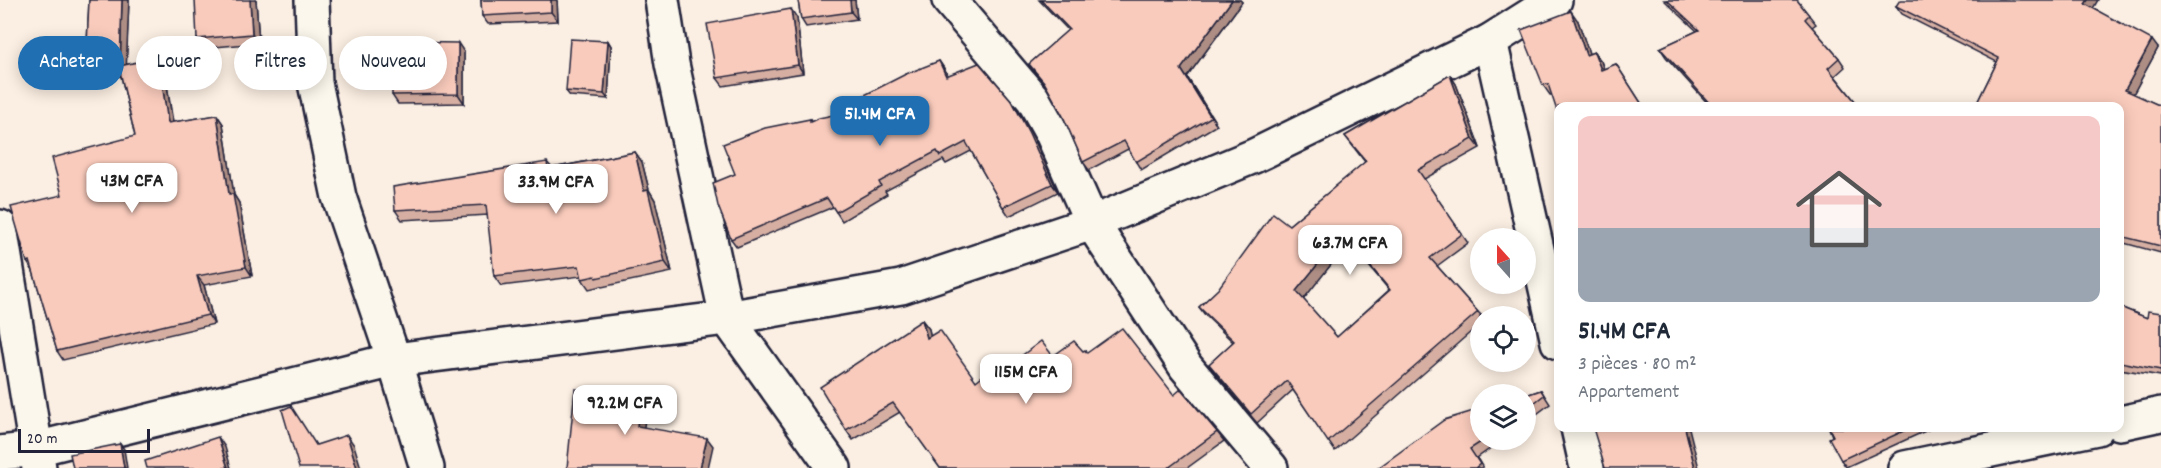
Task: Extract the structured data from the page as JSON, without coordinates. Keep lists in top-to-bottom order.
{
  "scale_bar": "20 m",
  "north": "top",
  "page": {
    "chip": [
      "Acheter",
      "Louer",
      "Filtres",
      "Nouveau"
    ],
    "price": [
      "51.4M CFA",
      "43M CFA",
      "33.9M CFA",
      "63.7M CFA",
      "115M CFA",
      "92.2M CFA"
    ],
    "list": [
      {
        "name": "51.4M CFA",
        "note": "3 pièces · 80 m² · Appartement"
      }
    ],
    "scale": "20 m"
  }
}
